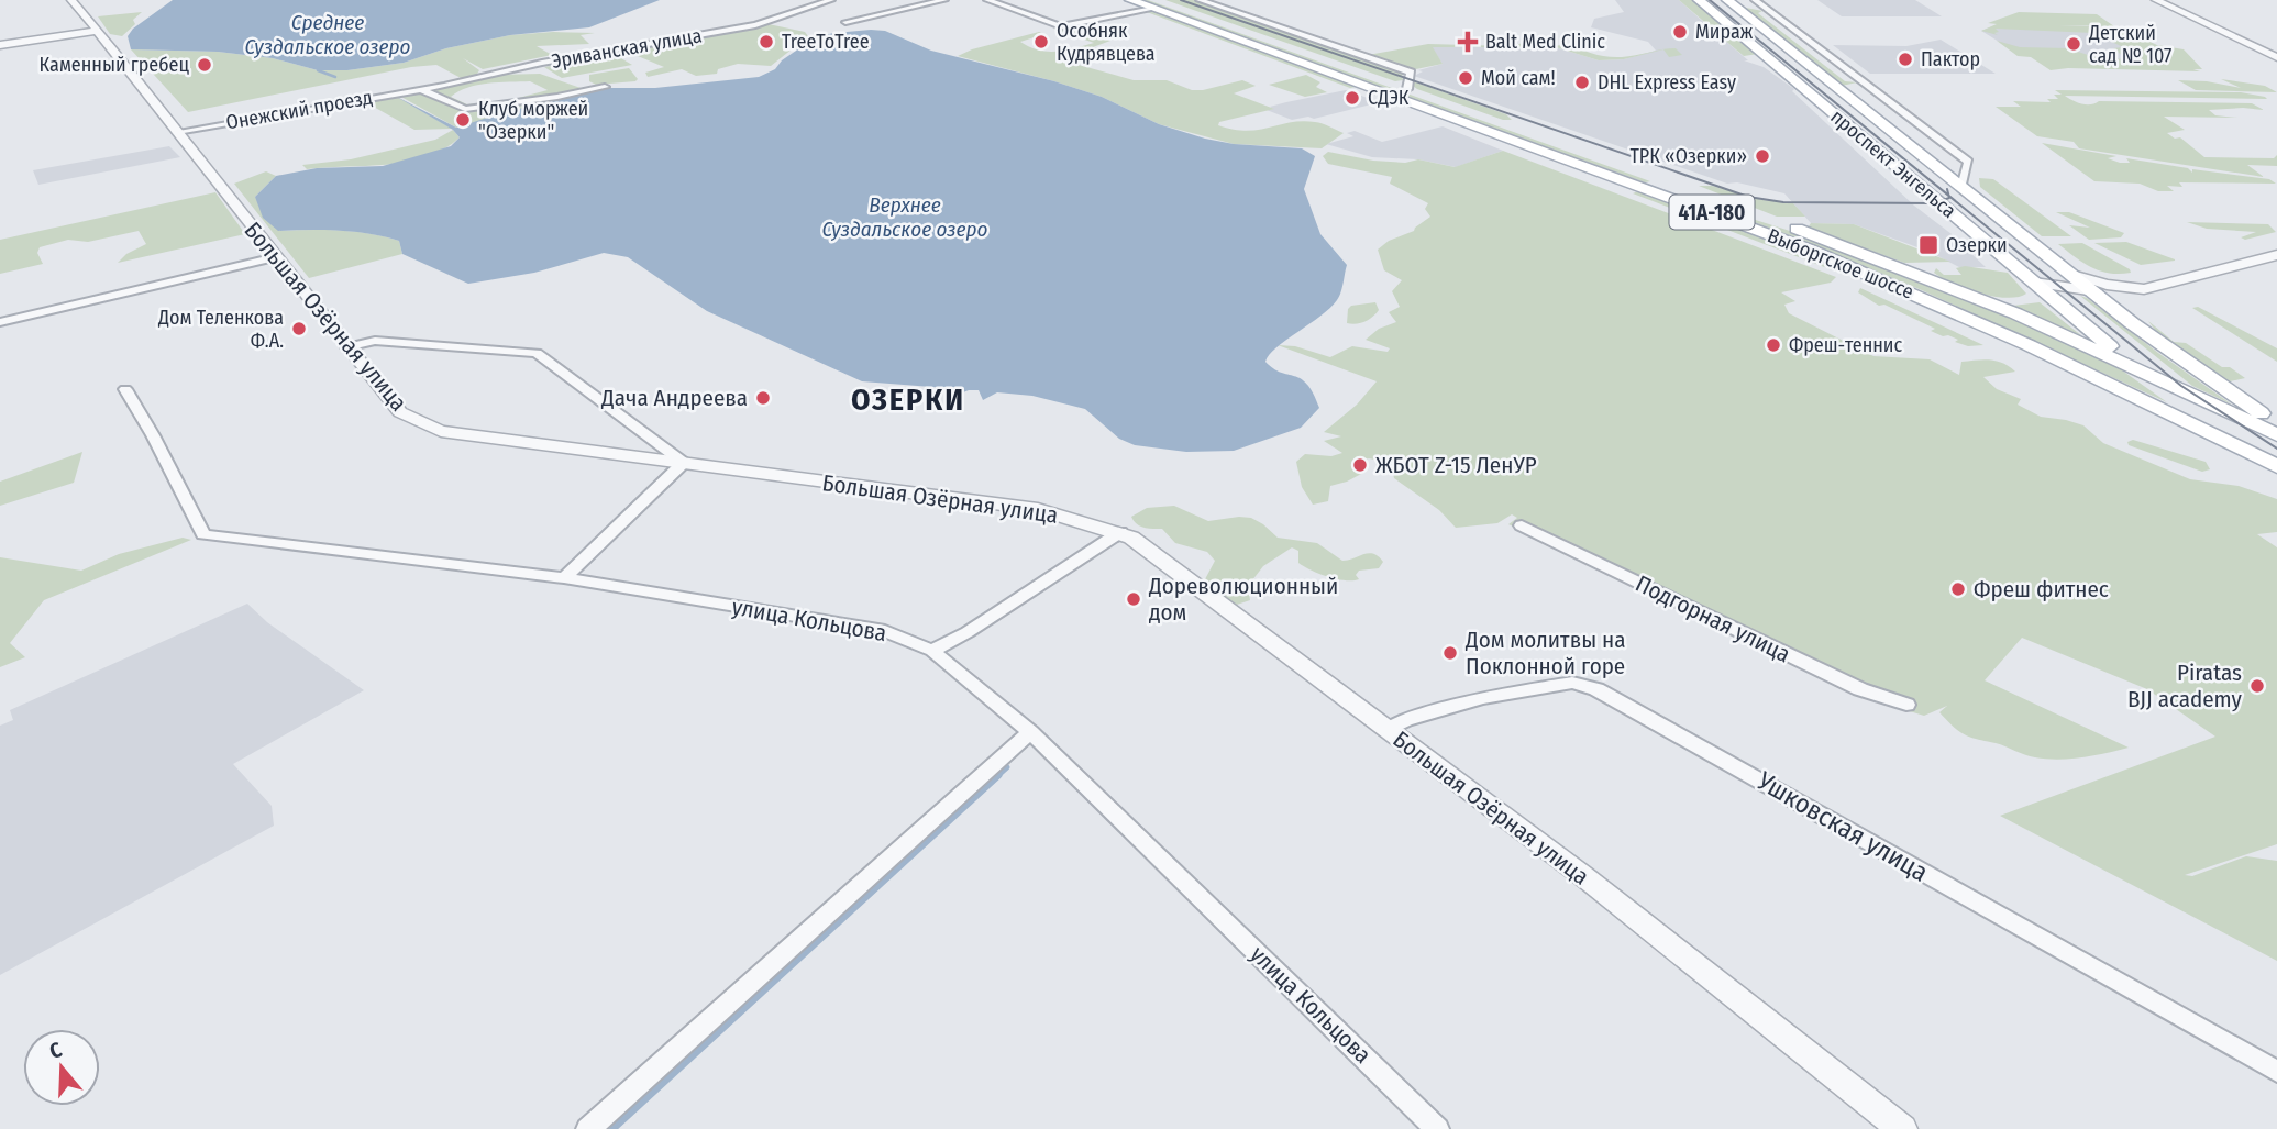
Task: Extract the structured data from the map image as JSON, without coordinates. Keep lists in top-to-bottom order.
{
  "streets": {
    "main road": ["проспект Энгельса", "41А-180", "Выборгское шоссе"],
    "street": [
      "Эриванская улица",
      "Онежский проезд",
      "Большая Озёрная улица",
      "Подгорная улица",
      "улица Кольцова",
      "Ушковская улица"
    ]
  },
  "crossings": [
    ["Эриванская улица", "Онежский проезд"],
    ["Онежский проезд", "Большая Озёрная улица"],
    ["проспект Энгельса", "Выборгское шоссе"],
    ["Большая Озёрная улица", "Ушковская улица"]
  ],
  "districts": ["ОЗЕРКИ"],
  "water": ["Среднее Суздальское озеро", "Верхнее Суздальское озеро"],
  "places": {
    "other": [
      "Мираж",
      "TreeToTree",
      "Особняк Кудрявцева",
      "Детский сад № 107",
      "Пактор",
      "Каменный гребец",
      "Мой сам!",
      "DHL Express Easy",
      "СДЭК",
      "Клуб моржей \"Озерки\"",
      "ТРК «Озерки»",
      "Дом Теленкова Ф.А.",
      "Фреш-теннис",
      "Дача Андреева",
      "ЖБОТ Z-15 ЛенУР",
      "Фреш фитнес",
      "Дореволюционный дом",
      "Дом молитвы на Поклонной горе",
      "Piratas BJJ academy"
    ],
    "health": ["Balt Med Clinic"],
    "transit": ["Озерки"]
  },
  "north": "top"
}
